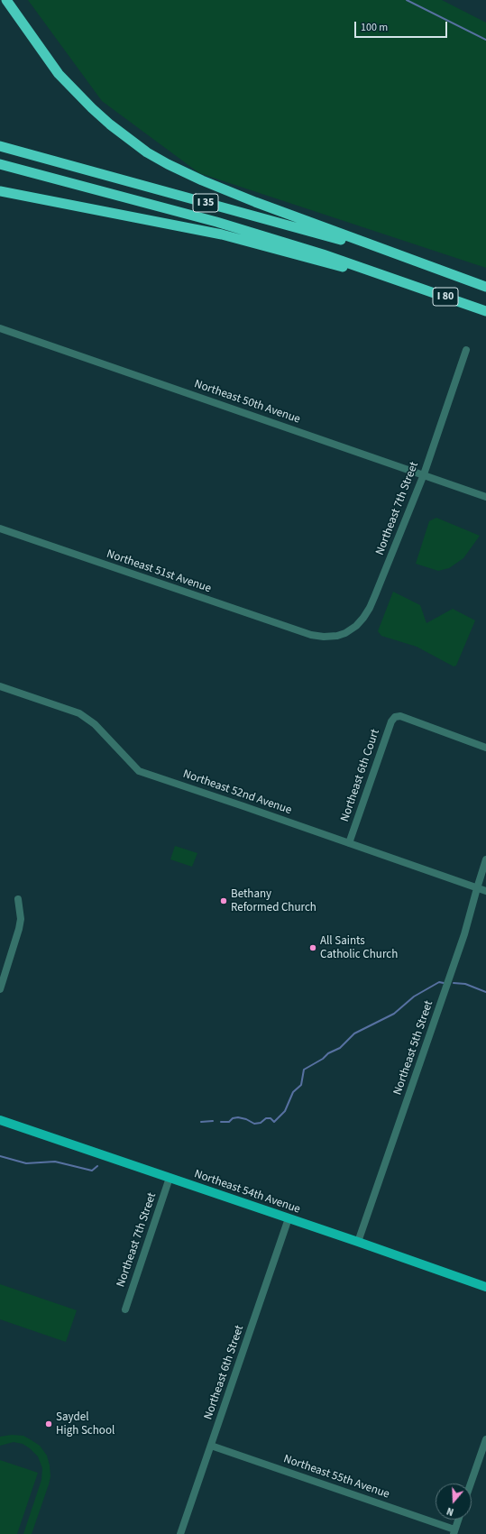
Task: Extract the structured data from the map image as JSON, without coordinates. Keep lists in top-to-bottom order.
{
  "streets": {
    "highway": ["I 35", "I 80"],
    "main road": ["Northeast 54th Avenue"],
    "street": [
      "Northeast 50th Avenue",
      "Northeast 7th Street",
      "Northeast 51st Avenue",
      "Northeast 6th Court",
      "Northeast 52nd Avenue",
      "Northeast 5th Street",
      "Northeast 6th Street",
      "Northeast 55th Avenue"
    ]
  },
  "crossings": [
    ["Northeast 50th Avenue", "Northeast 7th Street"],
    ["Northeast 7th Street", "Northeast 51st Avenue"],
    ["Northeast 7th Street", "Northeast 54th Avenue"],
    ["Northeast 6th Court", "Northeast 52nd Avenue"],
    ["Northeast 52nd Avenue", "Northeast 5th Street"],
    ["Northeast 5th Street", "Northeast 54th Avenue"],
    ["Northeast 54th Avenue", "Northeast 6th Street"],
    ["Northeast 6th Street", "Northeast 55th Avenue"]
  ],
  "places": ["Bethany Reformed Church", "All Saints Catholic Church", "Saydel High School"],
  "scale_bar": "100 m",
  "north": "bottom"
}
